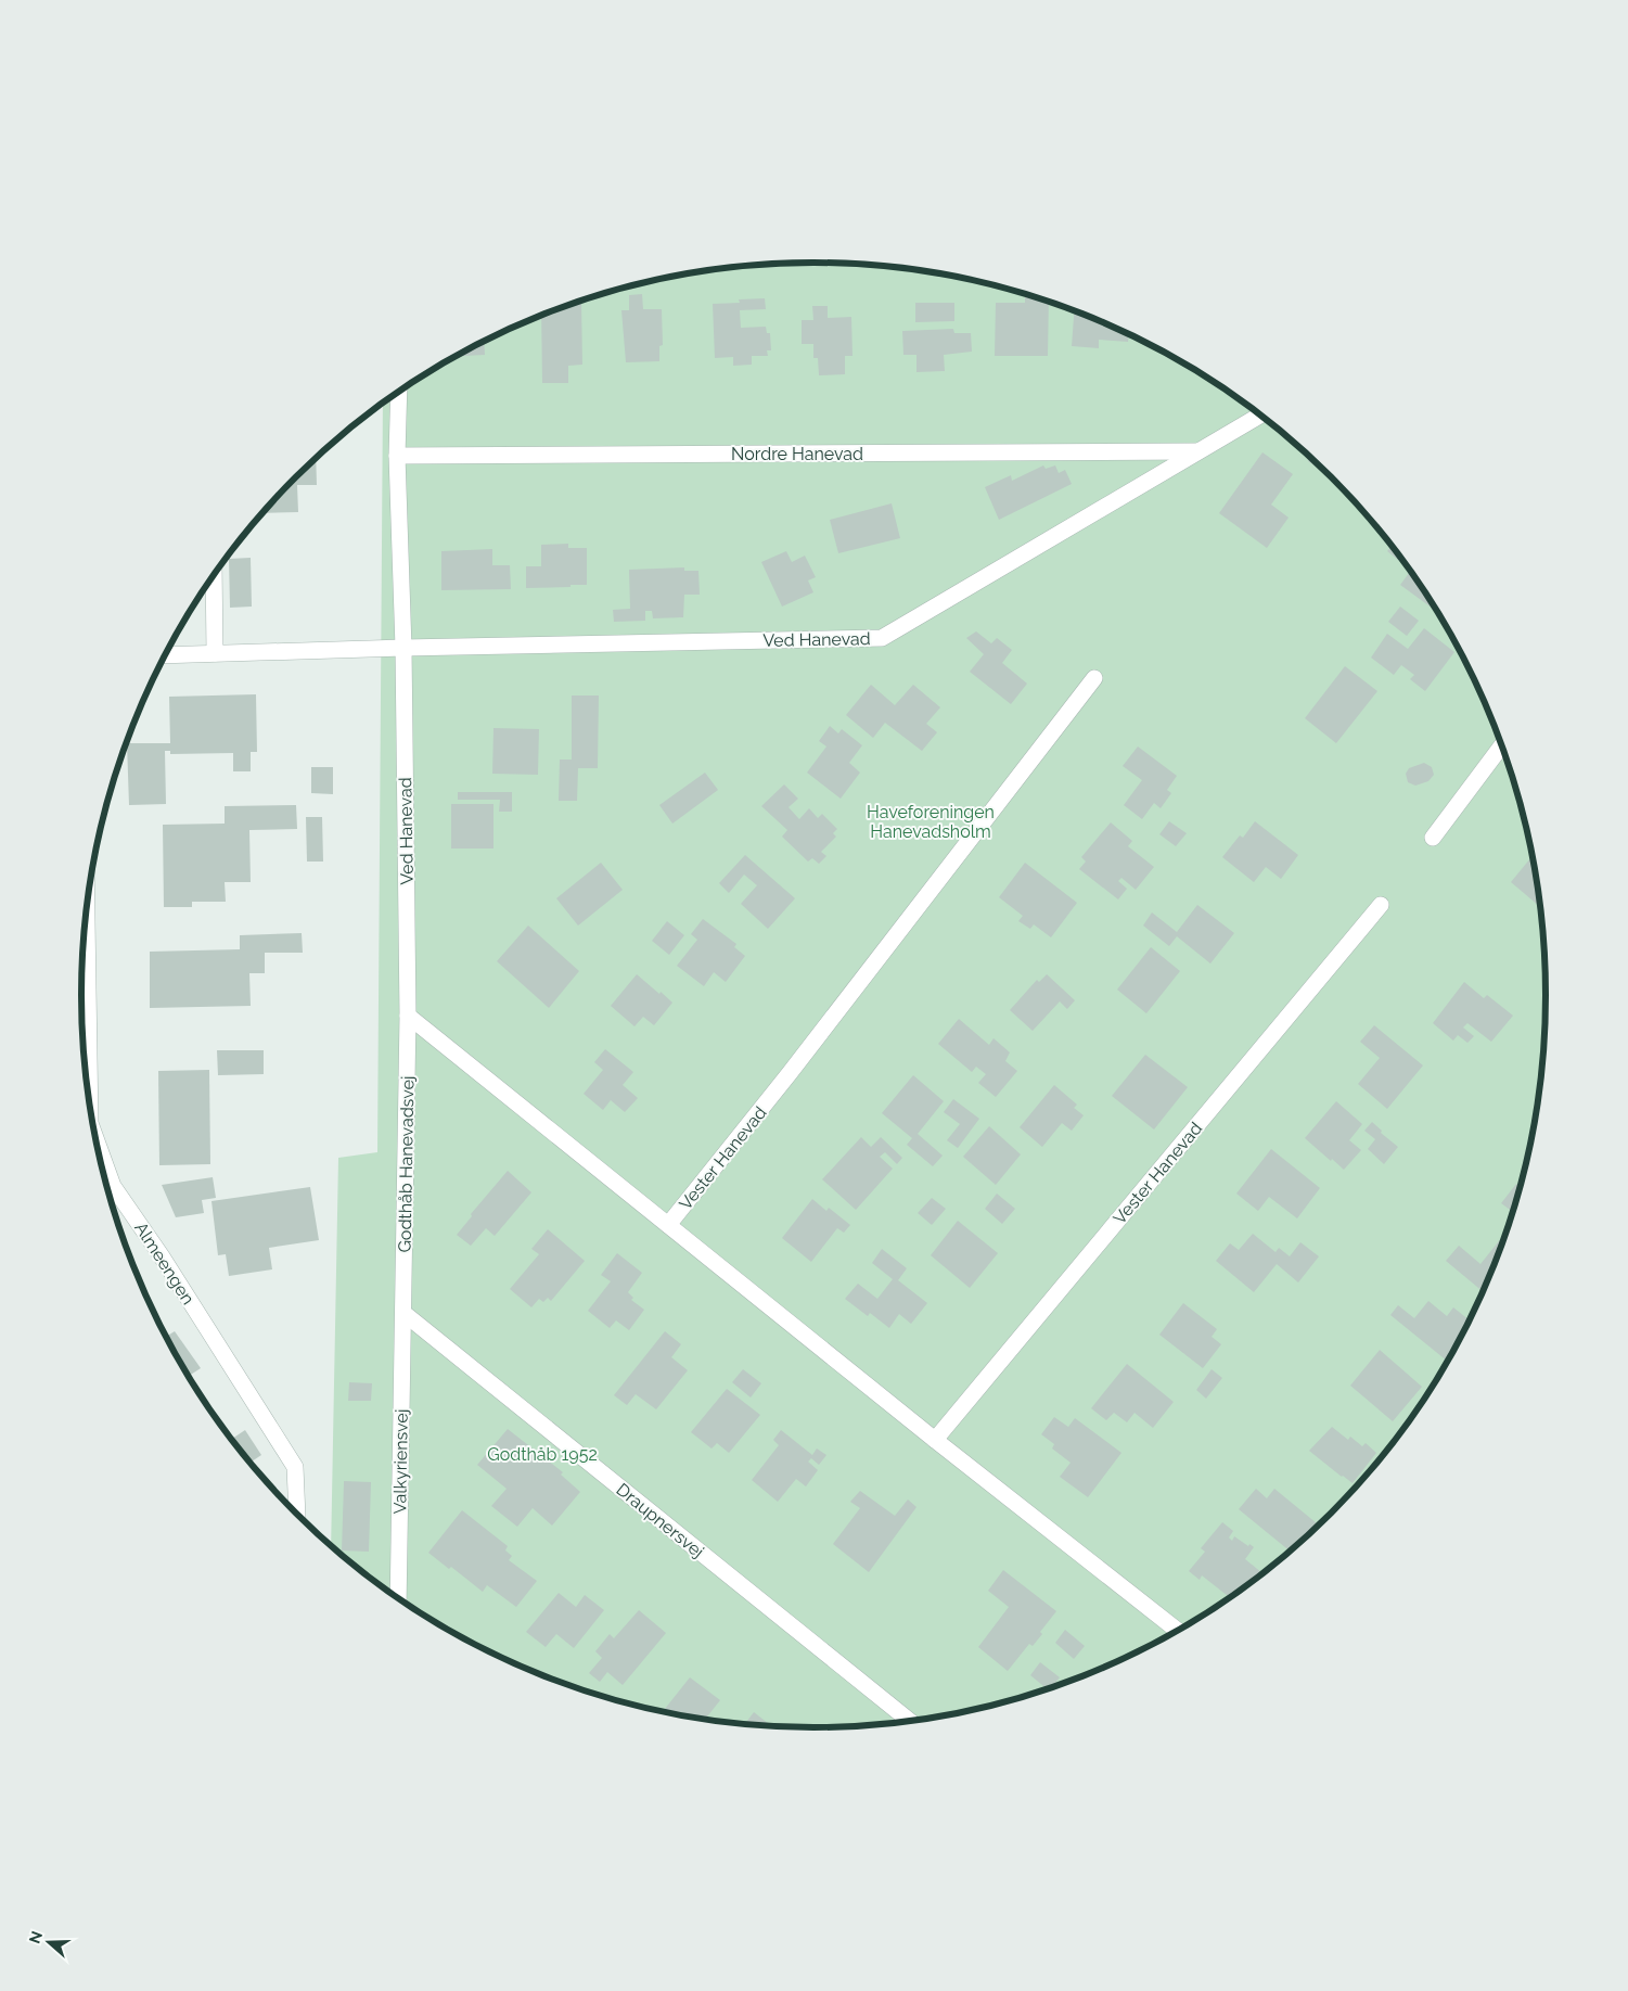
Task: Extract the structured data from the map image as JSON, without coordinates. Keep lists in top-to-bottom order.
{
  "streets": {
    "street": [
      "Nordre Hanevad",
      "Ved Hanevad",
      "Vester Hanevad",
      "Godthåb Hanevadsvej",
      "Almeengen",
      "Valkyriensvej",
      "Draupnersvej"
    ]
  },
  "crossings": [
    ["Nordre Hanevad", "Ved Hanevad"],
    ["Ved Hanevad", "Vester Hanevad"],
    ["Ved Hanevad", "Godthåb Hanevadsvej"],
    ["Vester Hanevad", "Godthåb Hanevadsvej"],
    ["Godthåb Hanevadsvej", "Valkyriensvej"],
    ["Godthåb Hanevadsvej", "Draupnersvej"],
    ["Valkyriensvej", "Draupnersvej"]
  ],
  "parks": ["Haveforeningen Hanevadsholm", "Godthåb 1952"],
  "north": "left"
}
